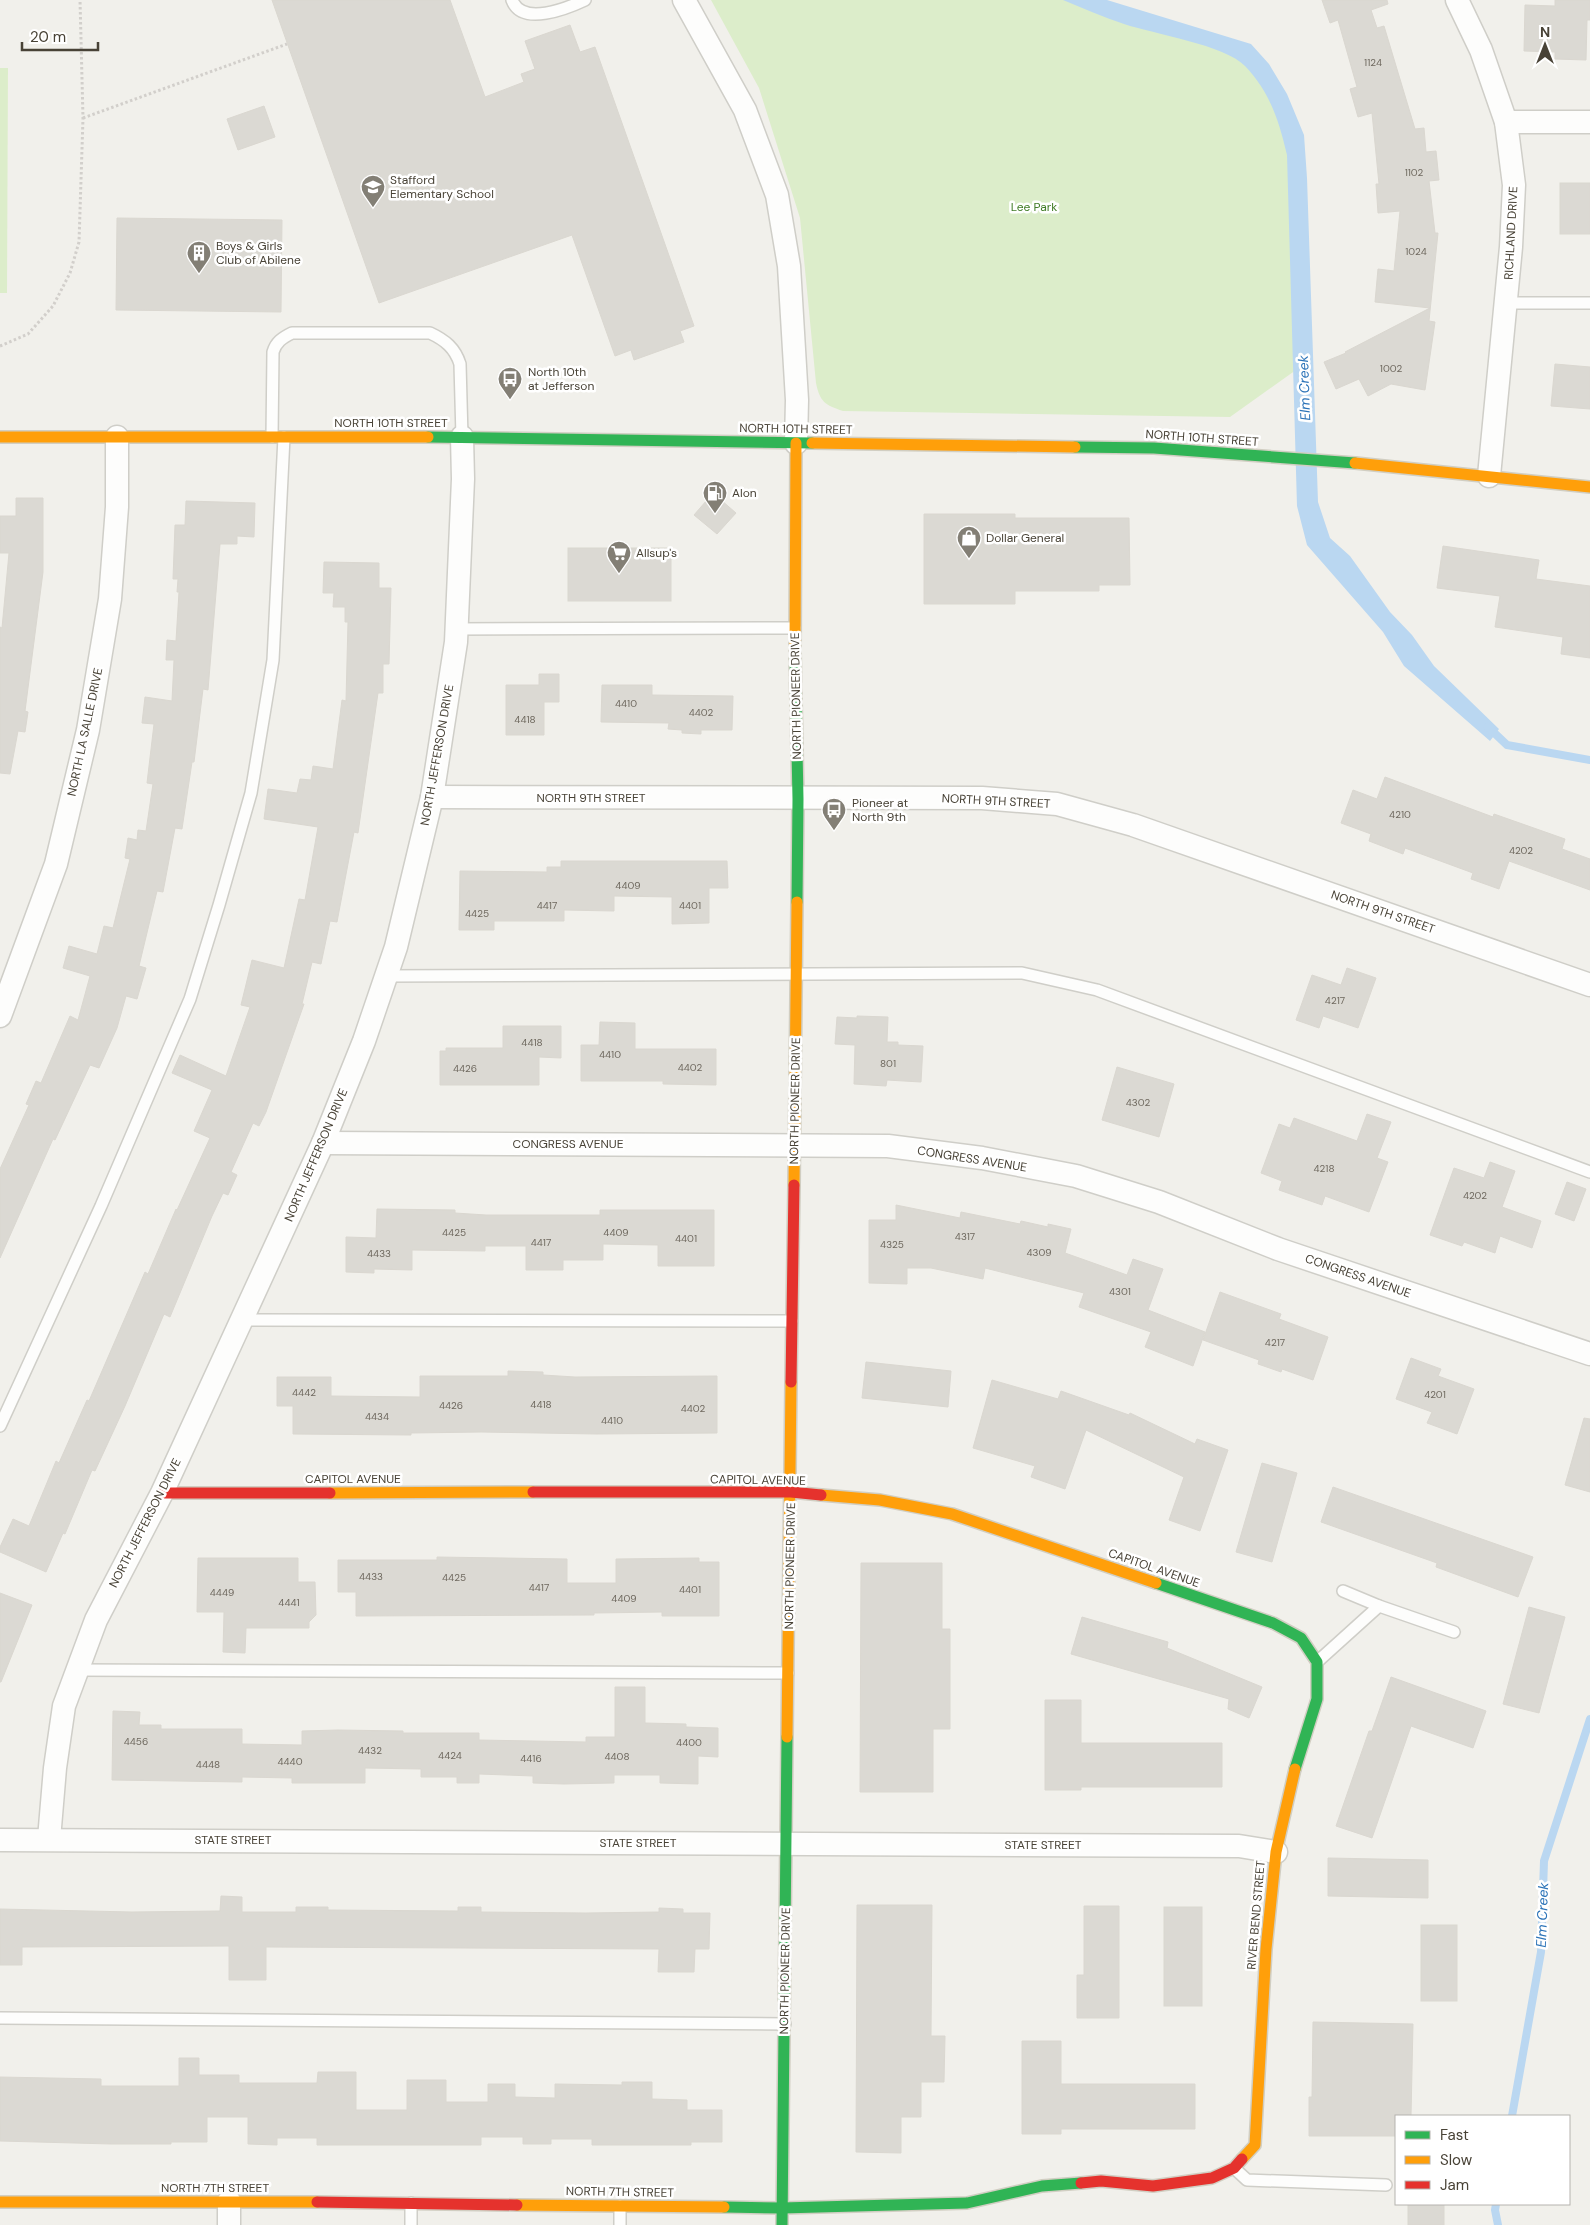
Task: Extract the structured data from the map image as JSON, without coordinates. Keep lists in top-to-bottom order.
{
  "streets": {
    "street": [
      "RICHLAND DRIVE",
      "NORTH 10TH STREET",
      "NORTH PIONEER DRIVE",
      "NORTH LA SALLE DRIVE",
      "NORTH JEFFERSON DRIVE",
      "NORTH 9TH STREET",
      "CONGRESS AVENUE",
      "CAPITOL AVENUE",
      "STATE STREET",
      "RIVER BEND STREET",
      "NORTH 7TH STREET"
    ]
  },
  "crossings": [
    ["RICHLAND DRIVE", "NORTH 10TH STREET"],
    ["NORTH 10TH STREET", "NORTH PIONEER DRIVE"],
    ["NORTH 10TH STREET", "NORTH LA SALLE DRIVE"],
    ["NORTH 10TH STREET", "NORTH JEFFERSON DRIVE"],
    ["NORTH PIONEER DRIVE", "NORTH 9TH STREET"],
    ["NORTH PIONEER DRIVE", "CONGRESS AVENUE"],
    ["NORTH PIONEER DRIVE", "CAPITOL AVENUE"],
    ["NORTH PIONEER DRIVE", "STATE STREET"],
    ["NORTH PIONEER DRIVE", "NORTH 7TH STREET"],
    ["NORTH JEFFERSON DRIVE", "NORTH 9TH STREET"],
    ["NORTH JEFFERSON DRIVE", "CONGRESS AVENUE"],
    ["NORTH JEFFERSON DRIVE", "CAPITOL AVENUE"],
    ["NORTH JEFFERSON DRIVE", "STATE STREET"],
    ["CAPITOL AVENUE", "RIVER BEND STREET"],
    ["STATE STREET", "RIVER BEND STREET"],
    ["RIVER BEND STREET", "NORTH 7TH STREET"]
  ],
  "water": ["Elm Creek"],
  "parks": ["Lee Park"],
  "places": {
    "school or university": ["Stafford Elementary School"],
    "building": ["Boys & Girls Club of Abilene"],
    "bus stop": ["North 10th at Jefferson", "Pioneer at North 9th"],
    "fuel station": ["Alon"],
    "shop": ["Dollar General"],
    "supermarket": ["Allsup's"]
  },
  "house_numbers": [
    "1124",
    "1102",
    "1024",
    "1002",
    "4410",
    "4402",
    "4418",
    "4210",
    "4202",
    "4409",
    "4417",
    "4401",
    "4425",
    "4217",
    "4418",
    "4410",
    "801",
    "4402",
    "4426",
    "4302",
    "4218",
    "4202",
    "4425",
    "4409",
    "4317",
    "4401",
    "4417",
    "4325",
    "4309",
    "4433",
    "4301",
    "4217",
    "4442",
    "4201",
    "4418",
    "4426",
    "4402",
    "4434",
    "4410",
    "4433",
    "4425",
    "4417",
    "4401",
    "4449",
    "4409",
    "4441",
    "4456",
    "4400",
    "4432",
    "4424",
    "4408",
    "4416",
    "4440",
    "4448"
  ],
  "legend": ["Fast", "Slow", "Jam"],
  "scale_bar": "20 m",
  "north": "top"
}
